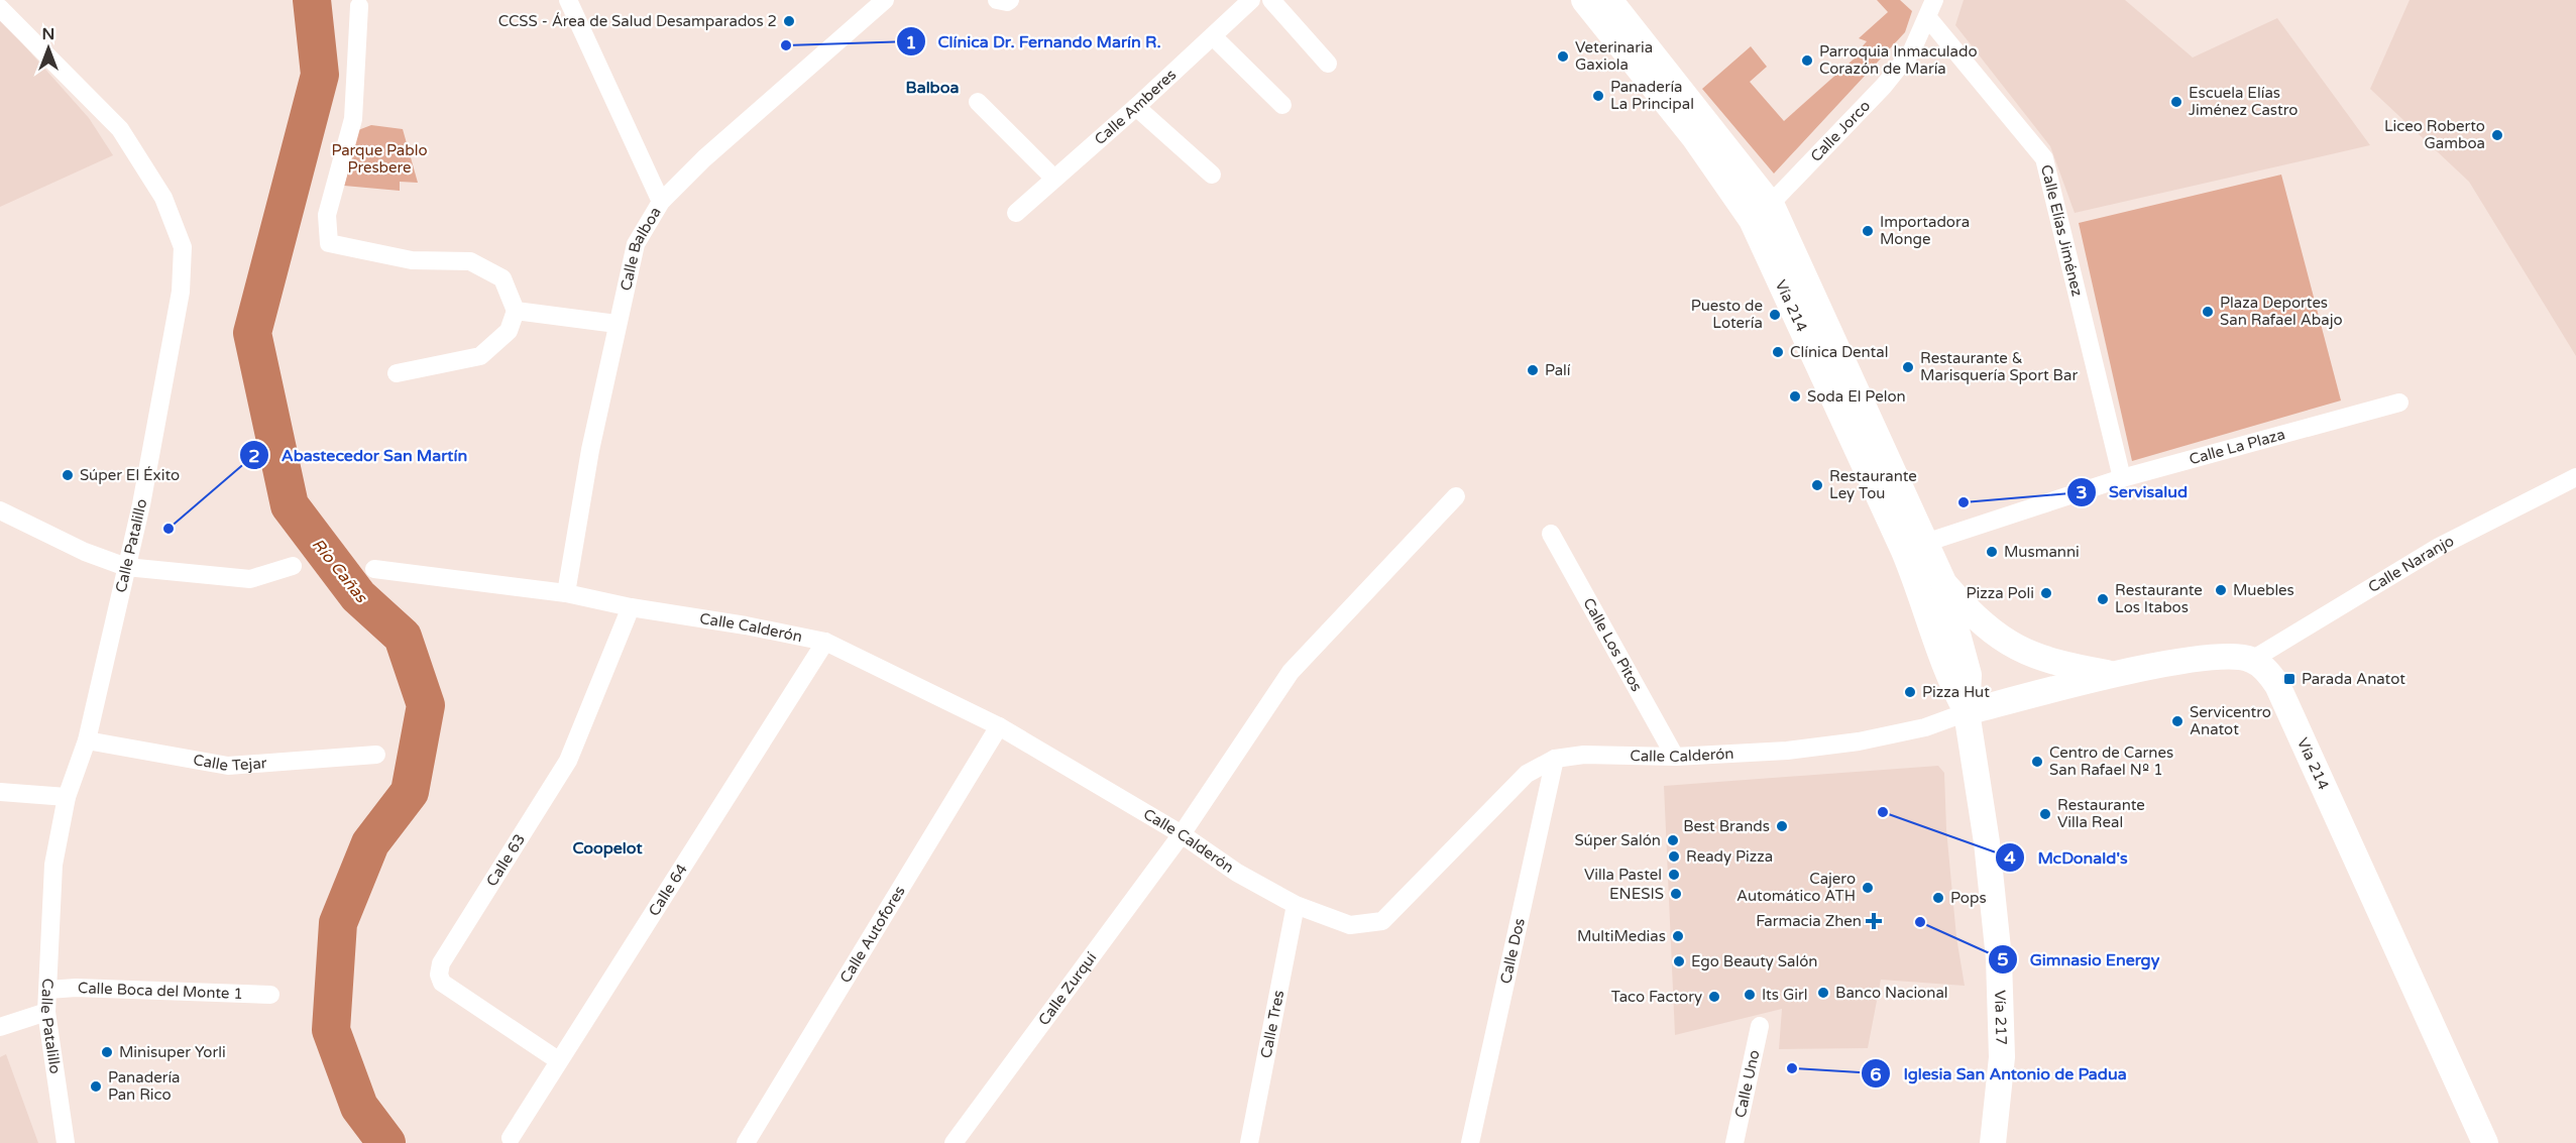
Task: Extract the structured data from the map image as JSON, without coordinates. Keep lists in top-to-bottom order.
{
  "streets": {
    "main road": ["Vía 214", "Vía 217"],
    "street": [
      "Calle Amberes",
      "Calle Jorco",
      "Calle Elías Jiménez",
      "Calle Balboa",
      "Calle La Plaza",
      "Calle Patalillo",
      "Calle Naranjo",
      "Calle Calderón",
      "Calle Los Pitos",
      "Calle Tejar",
      "Calle 63",
      "Calle 64",
      "Calle Autofores",
      "Calle Dos",
      "Calle Zurquí",
      "Calle Boca del Monte 1",
      "Calle Tres",
      "Calle Uno"
    ]
  },
  "crossings": [
    ["Calle Jorco", "Calle Elías Jiménez"],
    ["Calle Jorco", "Vía 214"],
    ["Calle Elías Jiménez", "Calle La Plaza"],
    ["Calle Balboa", "Calle Calderón"],
    ["Vía 214", "Calle La Plaza"],
    ["Vía 214", "Calle Naranjo"],
    ["Vía 214", "Calle Calderón"],
    ["Vía 214", "Vía 217"],
    ["Calle Patalillo", "Calle Tejar"],
    ["Calle Patalillo", "Calle Boca del Monte 1"],
    ["Calle Calderón", "Calle Los Pitos"],
    ["Calle Calderón", "Calle 63"],
    ["Calle Calderón", "Calle 64"],
    ["Calle Calderón", "Calle Autofores"],
    ["Calle Calderón", "Calle Dos"],
    ["Calle Calderón", "Calle Zurquí"],
    ["Calle Calderón", "Vía 217"],
    ["Calle Calderón", "Calle Tres"],
    ["Calle 63", "Calle 64"]
  ],
  "districts": ["Balboa", "Coopelot"],
  "water": ["Río Cañas"],
  "parks": ["Parque Pablo Presbere"],
  "places": {
    "other": [
      "CCSS - Área de Salud Desamparados 2",
      "Clínica Dr. Fernando Marín R.",
      "Veterinaria Gaxiola",
      "Parroquia Inmaculado Corazón de María",
      "Panadería La Principal",
      "Escuela Elías Jiménez Castro",
      "Liceo Roberto Gamboa",
      "Importadora Monge",
      "Plaza Deportes San Rafael Abajo",
      "Puesto de Lotería",
      "Clínica Dental",
      "Restaurante & Marisquería Sport Bar",
      "Palí",
      "Soda El Pelon",
      "Súper El Éxito",
      "Restaurante Ley Tou",
      "Servisalud",
      "Abastecedor San Martín",
      "Musmanni",
      "Muebles",
      "Pizza Poli",
      "Restaurante Los Itabos",
      "Pizza Hut",
      "Servicentro Anatot",
      "Centro de Carnes San Rafael Nº 1",
      "McDonald's",
      "Restaurante Villa Real",
      "Best Brands",
      "Súper Salón",
      "Ready Pizza",
      "Villa Pastel",
      "Cajero Automático ATH",
      "ENESIS",
      "Pops",
      "Gimnasio Energy",
      "MultiMedias",
      "Ego Beauty Salón",
      "Banco Nacional",
      "Its Girl",
      "Taco Factory",
      "Minisuper Yorli",
      "Iglesia San Antonio de Padua",
      "Panadería Pan Rico"
    ],
    "transit": ["Parada Anatot"],
    "health": ["Farmacia Zhen"]
  },
  "north": "top"
}
